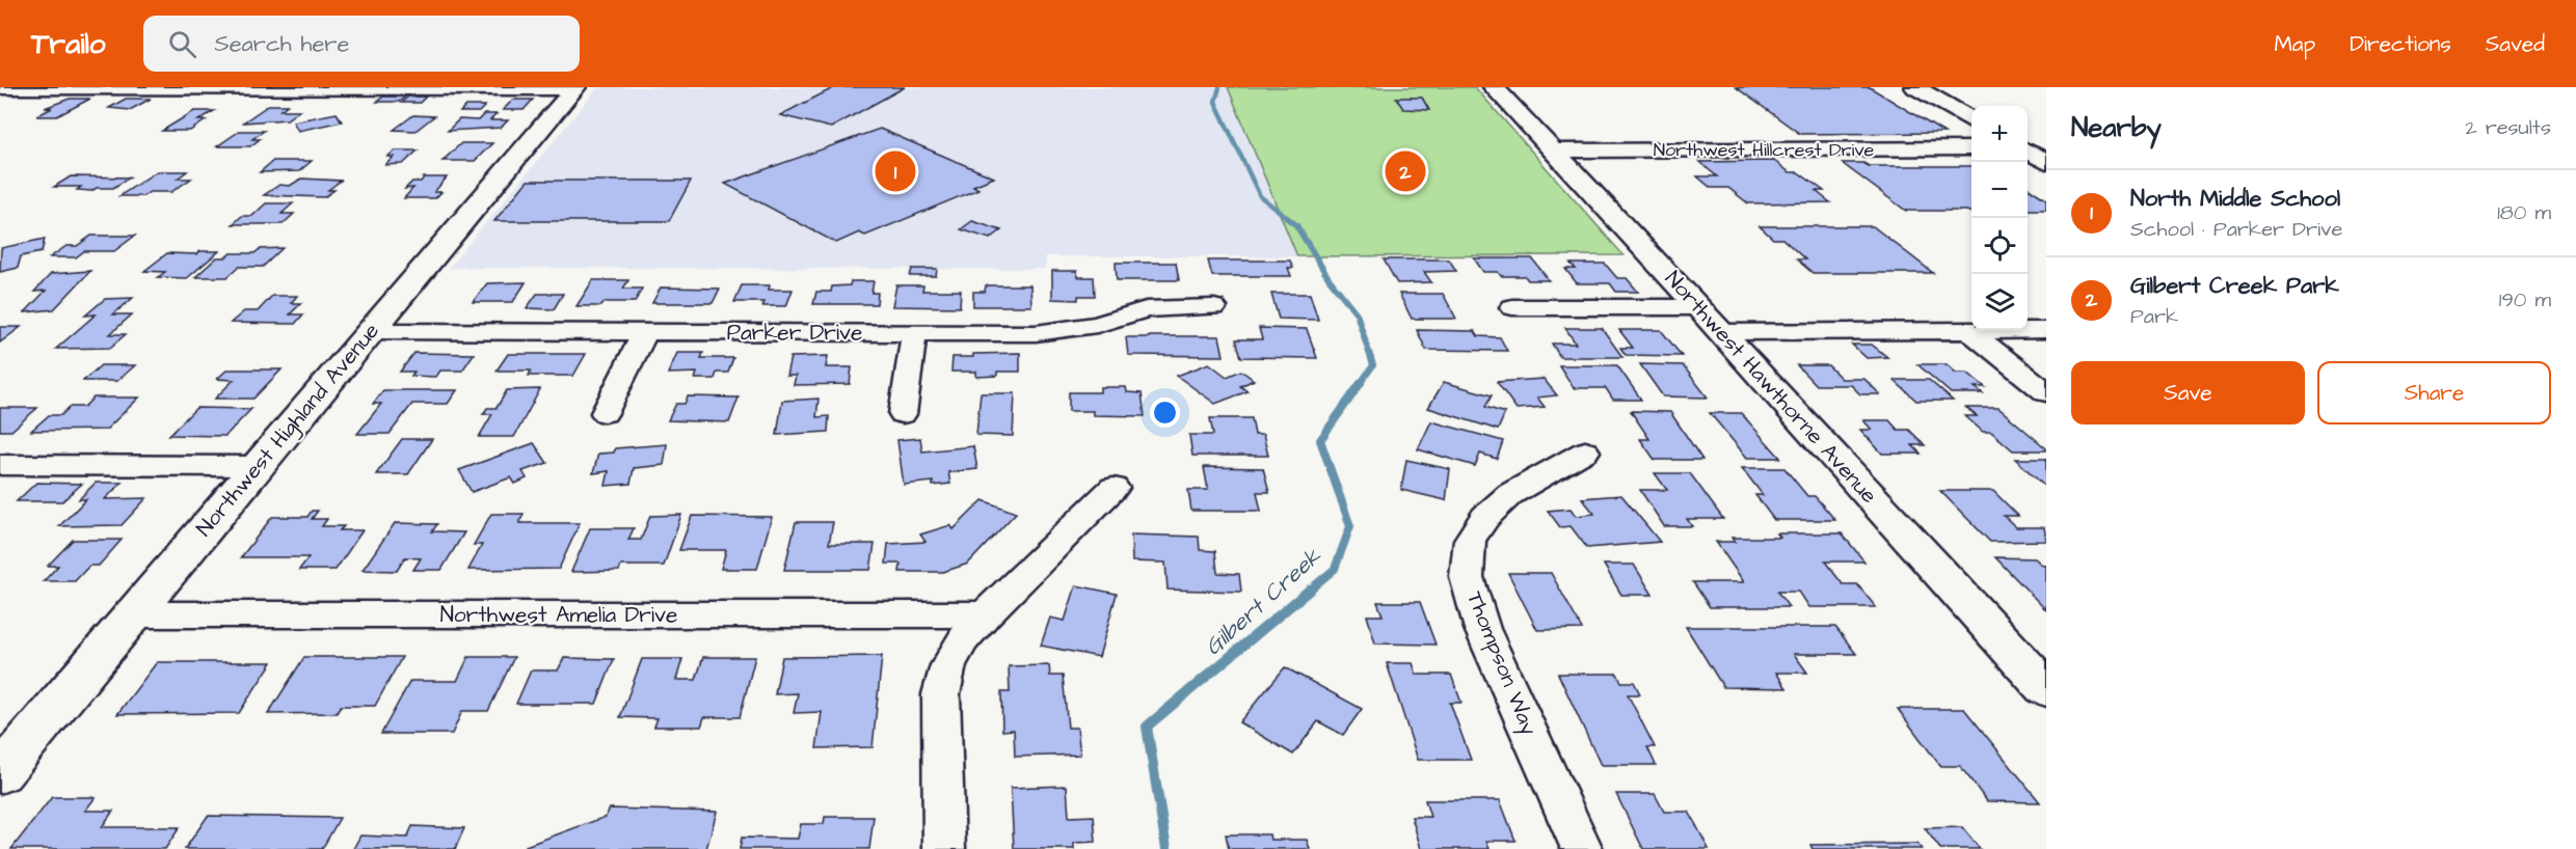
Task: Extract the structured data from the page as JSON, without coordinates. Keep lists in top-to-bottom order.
{
  "streets": {
    "street": [
      "Northwest Hillcrest Drive",
      "Parker Drive",
      "Northwest Hawthorne Avenue",
      "Northwest Highland Avenue",
      "Northwest Amelia Drive",
      "Thompson Way"
    ]
  },
  "crossings": [
    ["Northwest Hillcrest Drive", "Northwest Hawthorne Avenue"],
    ["Parker Drive", "Northwest Highland Avenue"],
    ["Northwest Highland Avenue", "Northwest Amelia Drive"]
  ],
  "water": ["Gilbert Creek"],
  "page": {
    "header": "Trailo",
    "search": "Search here",
    "nav": ["Map", "Directions", "Saved"],
    "heading": ["Nearby", "2 results"],
    "map_buttons": ["+", "−"],
    "pins": ["1", "2"],
    "list": [
      {
        "mark": "1",
        "name": "North Middle School",
        "note": "School · Parker Drive",
        "value": "180 m"
      },
      {
        "mark": "2",
        "name": "Gilbert Creek Park",
        "note": "Park",
        "value": "190 m"
      }
    ],
    "buttons": ["Save", "Share"]
  }
}
